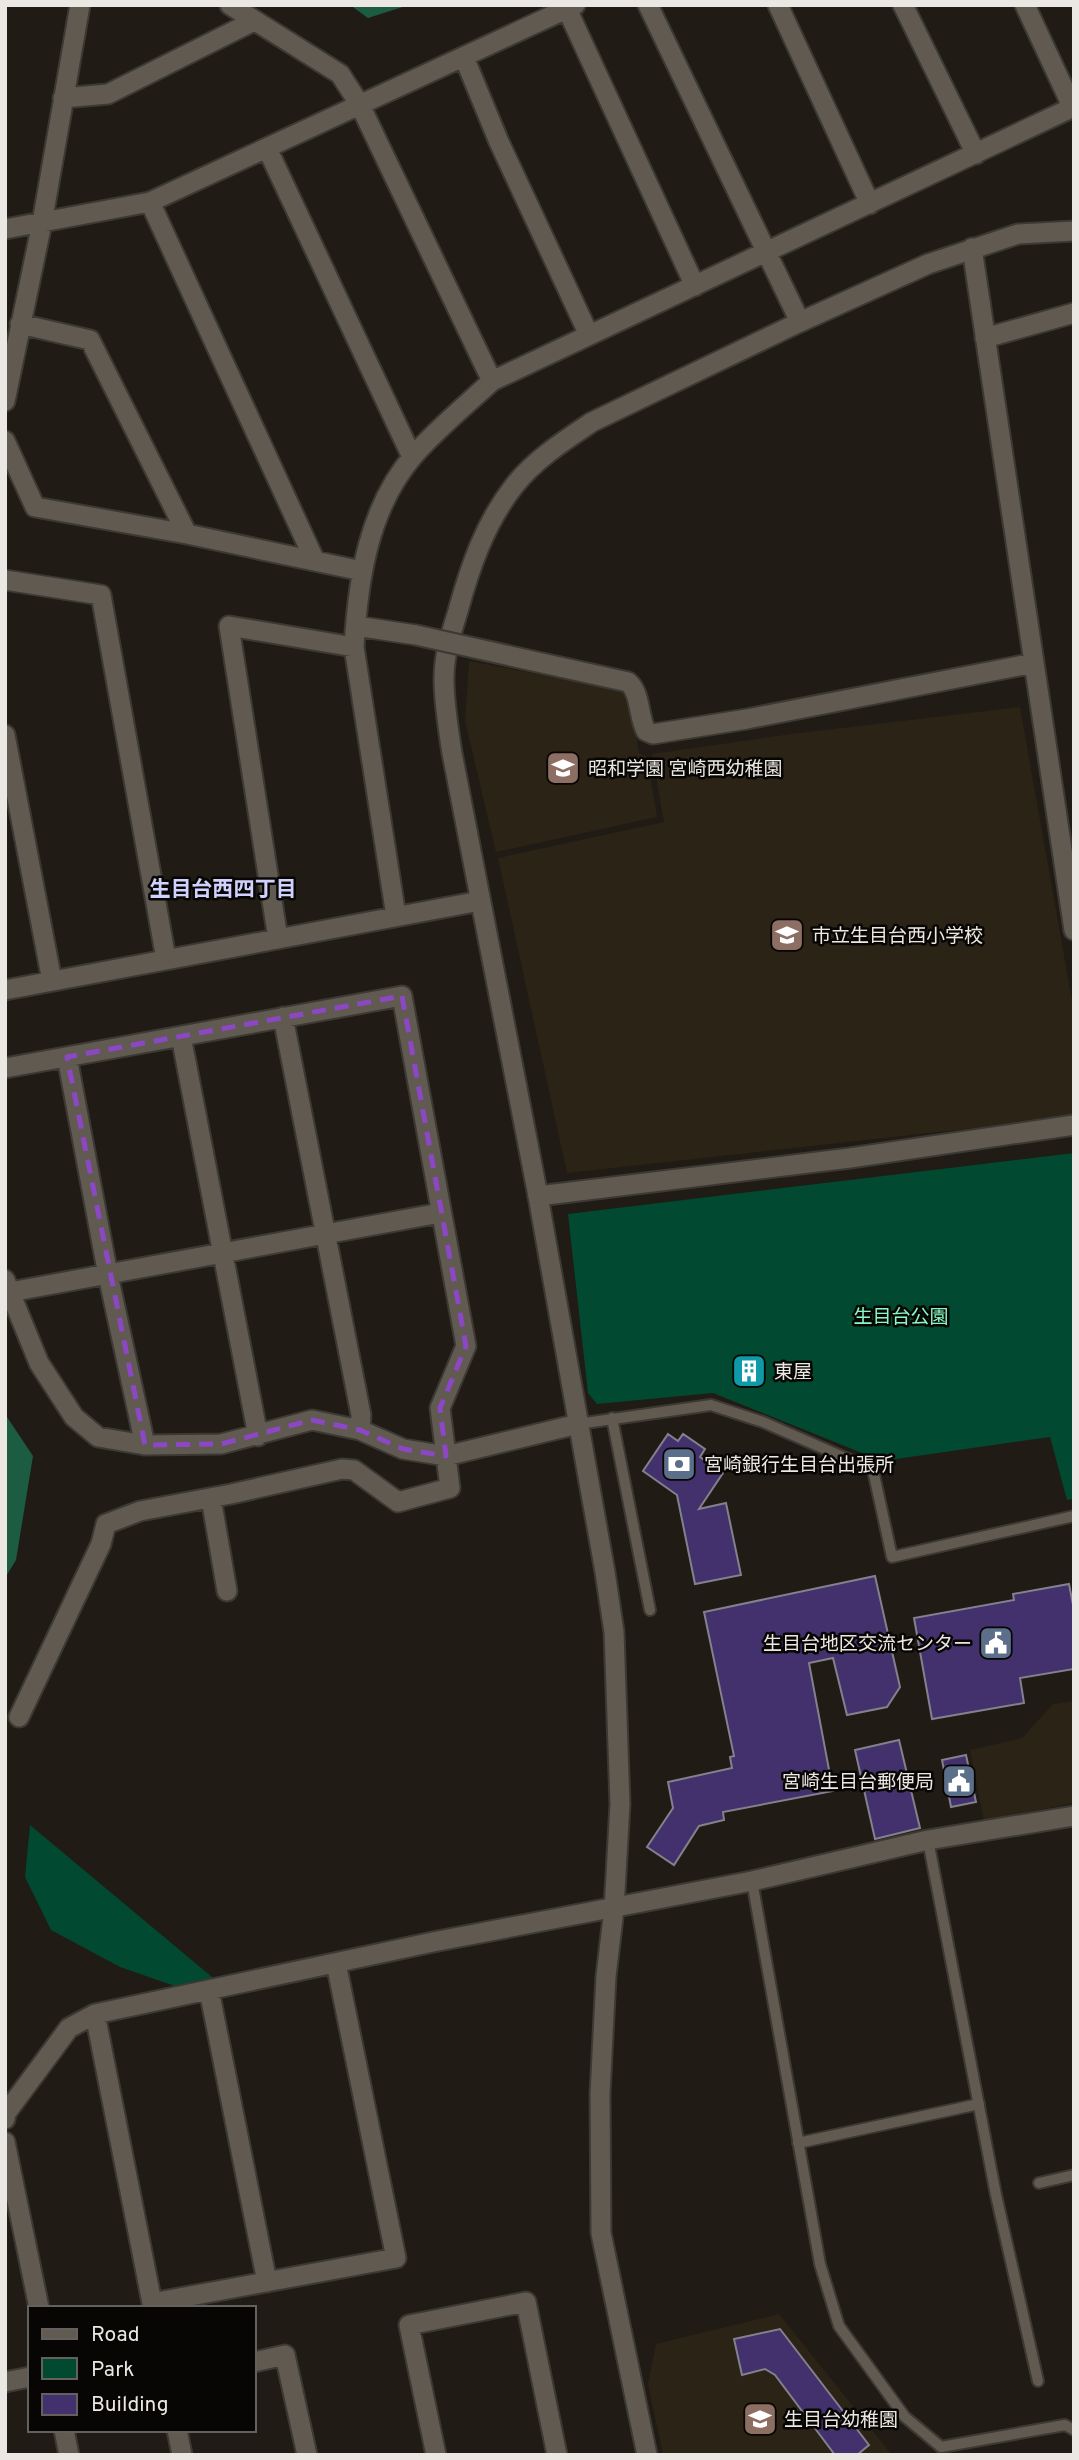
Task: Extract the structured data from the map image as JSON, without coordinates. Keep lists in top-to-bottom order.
{
  "districts": ["生目台西四丁目"],
  "parks": ["生目台公園"],
  "places": {
    "school or university": ["昭和学園 宮崎西幼稚園", "市立生目台西小学校", "生目台幼稚園"],
    "building": ["東屋"],
    "bank": ["宮崎銀行生目台出張所"],
    "public building": ["生目台地区交流センター", "宮崎生目台郵便局"]
  },
  "legend": ["Road", "Park", "Building"]
}
